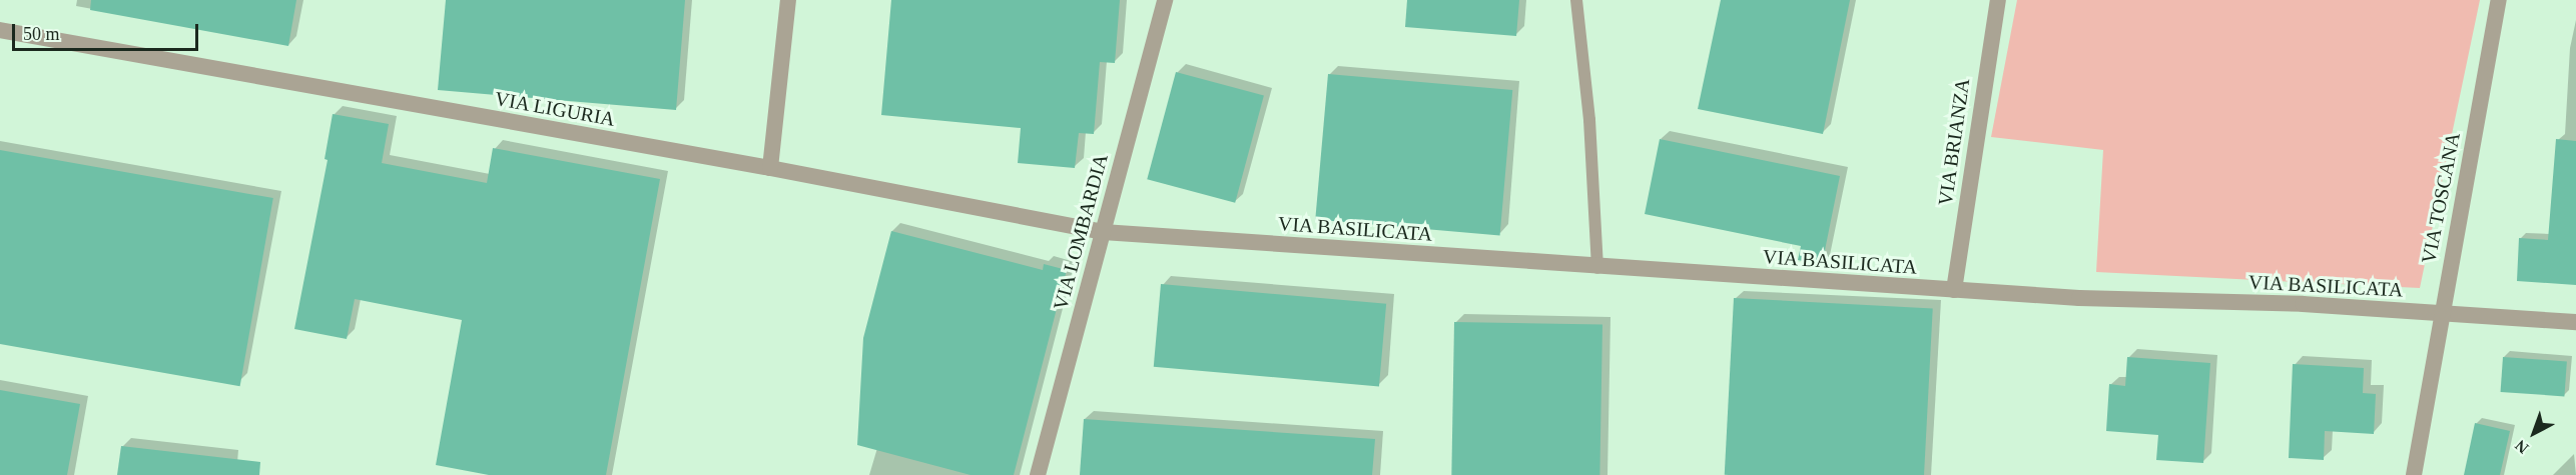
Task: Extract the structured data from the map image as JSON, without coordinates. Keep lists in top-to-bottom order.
{
  "streets": {
    "street": [
      "VIA LIGURIA",
      "VIA BRIANZA",
      "VIA TOSCANA",
      "VIA BASILICATA",
      "VIA LOMBARDIA"
    ]
  },
  "crossings": [
    ["VIA LIGURIA", "VIA BASILICATA"],
    ["VIA LIGURIA", "VIA LOMBARDIA"],
    ["VIA BRIANZA", "VIA BASILICATA"],
    ["VIA TOSCANA", "VIA BASILICATA"],
    ["VIA BASILICATA", "VIA LOMBARDIA"]
  ],
  "scale_bar": "50 m",
  "north": "bottom left"
}
